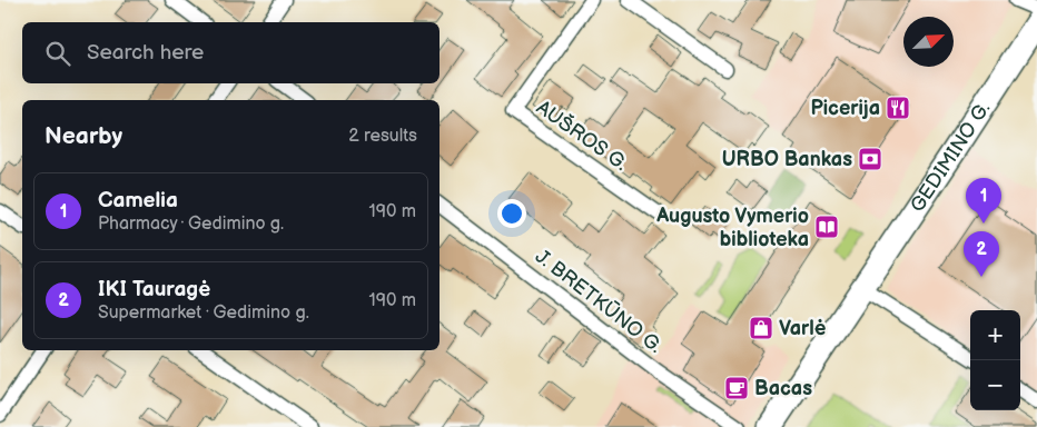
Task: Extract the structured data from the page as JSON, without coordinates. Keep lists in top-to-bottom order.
{
  "streets": {
    "main road": ["GEDIMINO G."],
    "street": ["AUŠROS G.", "J. BRETKŪNO G."]
  },
  "places": {
    "restaurant": ["Picerija"],
    "bank": ["URBO Bankas"],
    "library": ["Augusto Vymerio biblioteka"],
    "shop": ["Varlė"],
    "cafe": ["Bacas"]
  },
  "north": "top right",
  "page": {
    "search": "Search here",
    "heading": ["Nearby", "2 results"],
    "list": [
      {
        "mark": "1",
        "name": "Camelia",
        "note": "Pharmacy · Gedimino g.",
        "value": "190 m"
      },
      {
        "mark": "2",
        "name": "IKI Tauragė",
        "note": "Supermarket · Gedimino g.",
        "value": "190 m"
      }
    ],
    "pins": ["1", "2"],
    "map_buttons": ["+", "−"]
  }
}
